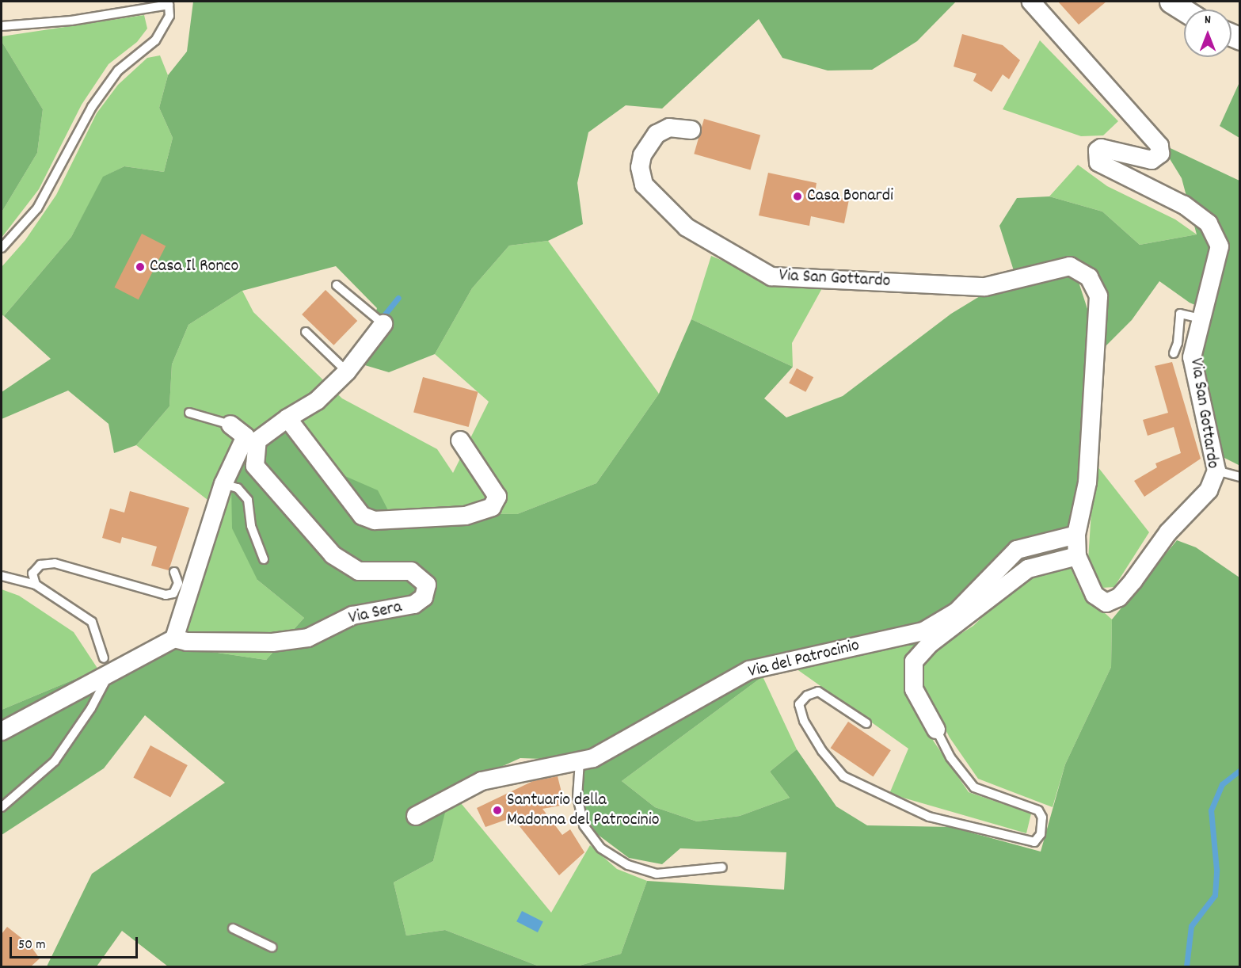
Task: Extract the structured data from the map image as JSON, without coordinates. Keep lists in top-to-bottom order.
{
  "streets": {
    "street": ["Via San Gottardo", "Via Sera", "Via del Patrocinio"]
  },
  "crossings": [
    ["Via San Gottardo", "Via del Patrocinio"]
  ],
  "places": ["Casa Bonardi", "Casa Il Ronco", "Santuario della Madonna del Patrocinio"],
  "scale_bar": "50 m",
  "north": "top"
}
